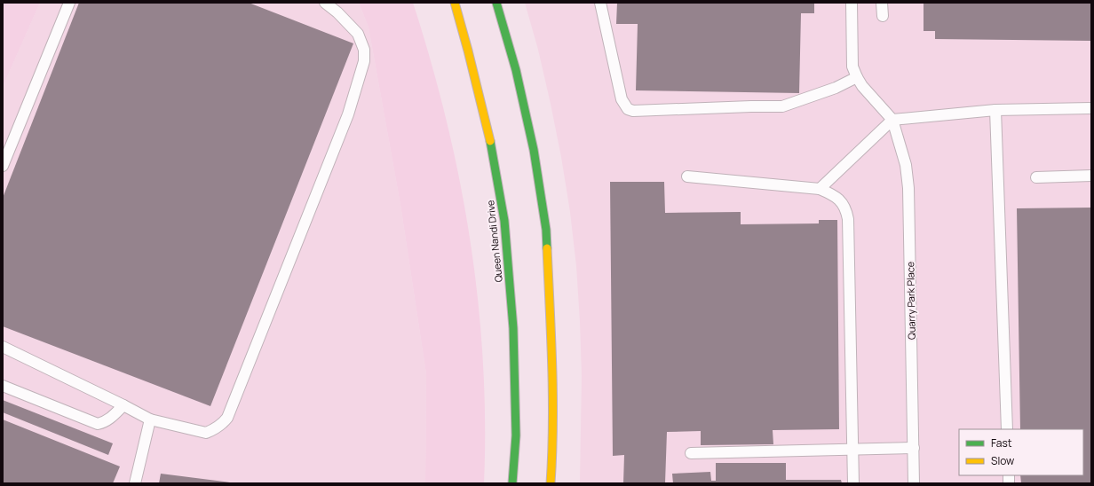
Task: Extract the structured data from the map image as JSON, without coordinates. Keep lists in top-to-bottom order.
{
  "streets": {
    "main road": ["Queen Nandi Drive"],
    "lane": ["Quarry Park Place"]
  },
  "legend": ["Fast", "Slow"]
}
